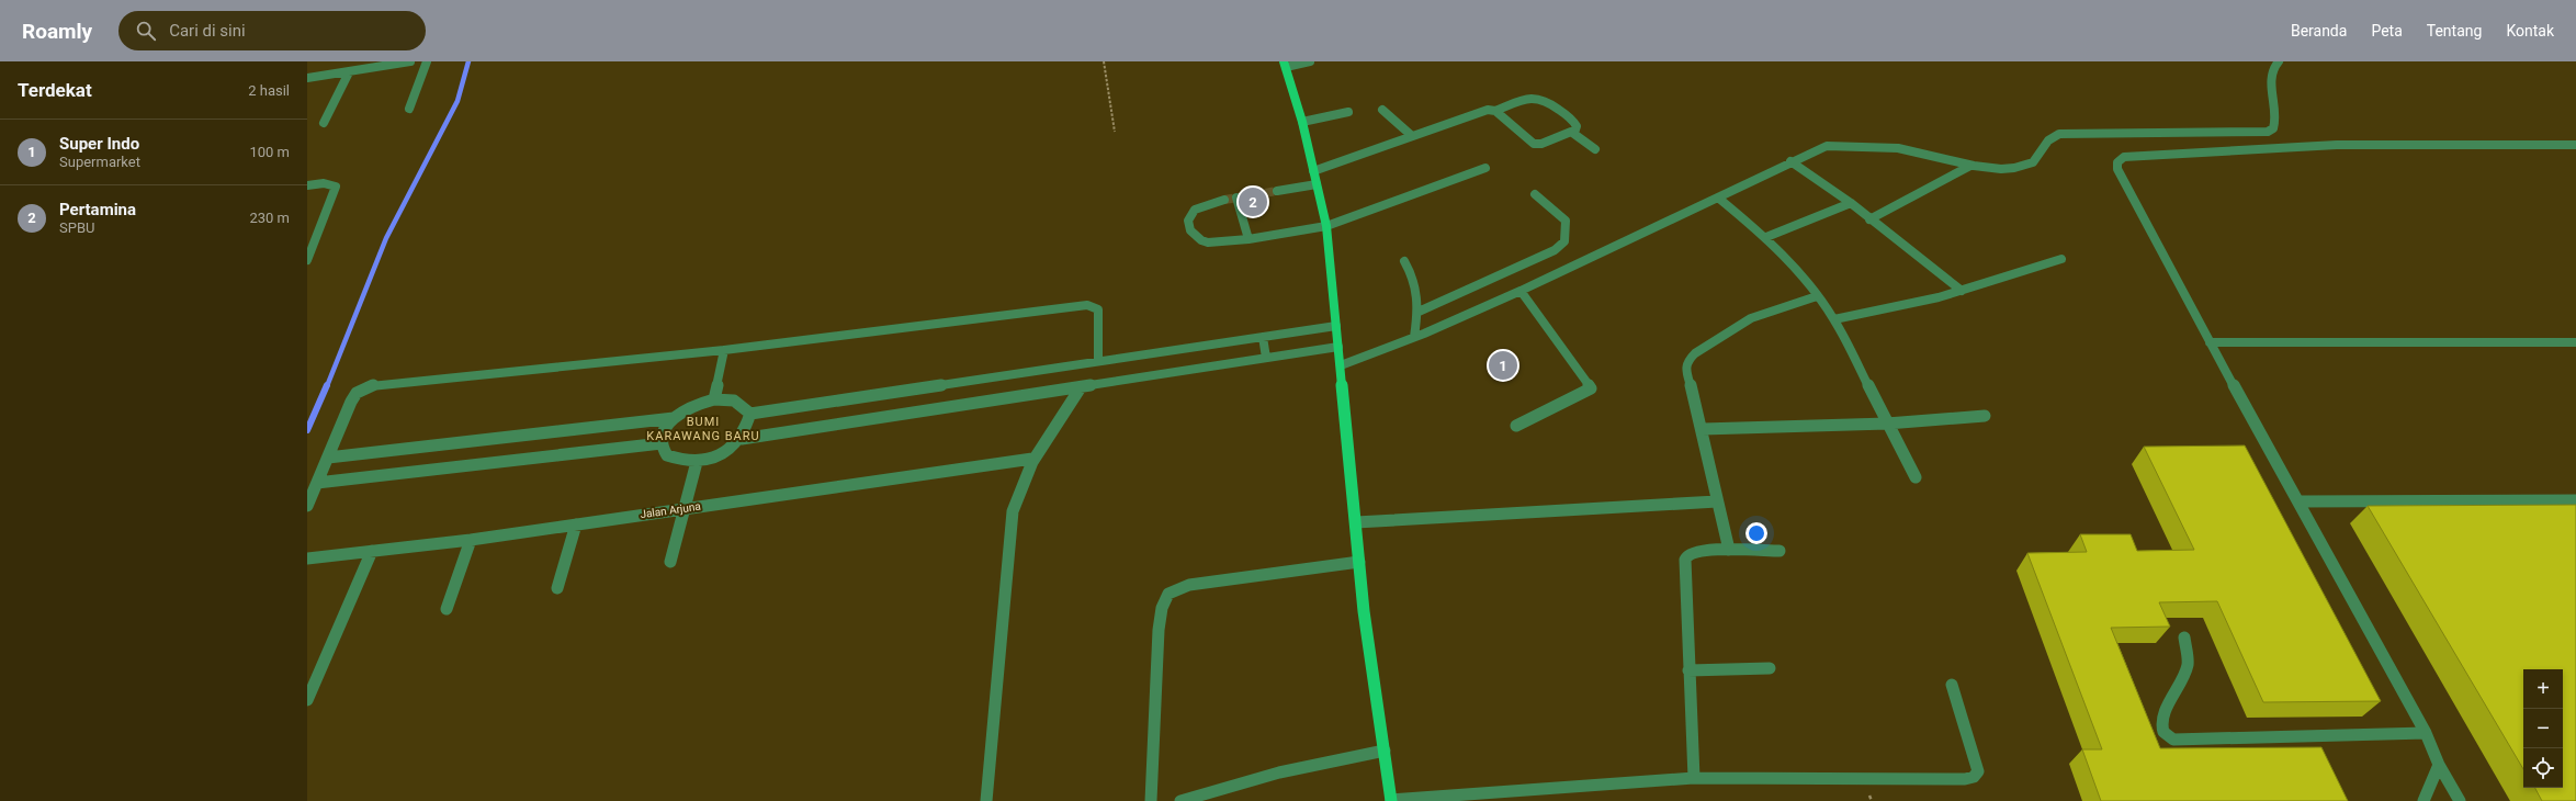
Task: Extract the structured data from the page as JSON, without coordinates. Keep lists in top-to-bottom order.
{
  "streets": {
    "street": ["Jalan Arjuna"]
  },
  "districts": ["BUMI KARAWANG BARU"],
  "page": {
    "header": "Roamly",
    "search": "Cari di sini",
    "nav": [
      "Beranda",
      "Peta",
      "Tentang",
      "Kontak"
    ],
    "heading": ["Terdekat", "2 hasil"],
    "list": [
      {
        "mark": "1",
        "name": "Super Indo",
        "note": "Supermarket",
        "value": "100 m"
      },
      {
        "mark": "2",
        "name": "Pertamina",
        "note": "SPBU",
        "value": "230 m"
      }
    ],
    "pins": ["2", "1"],
    "map_buttons": ["+", "−"]
  }
}
